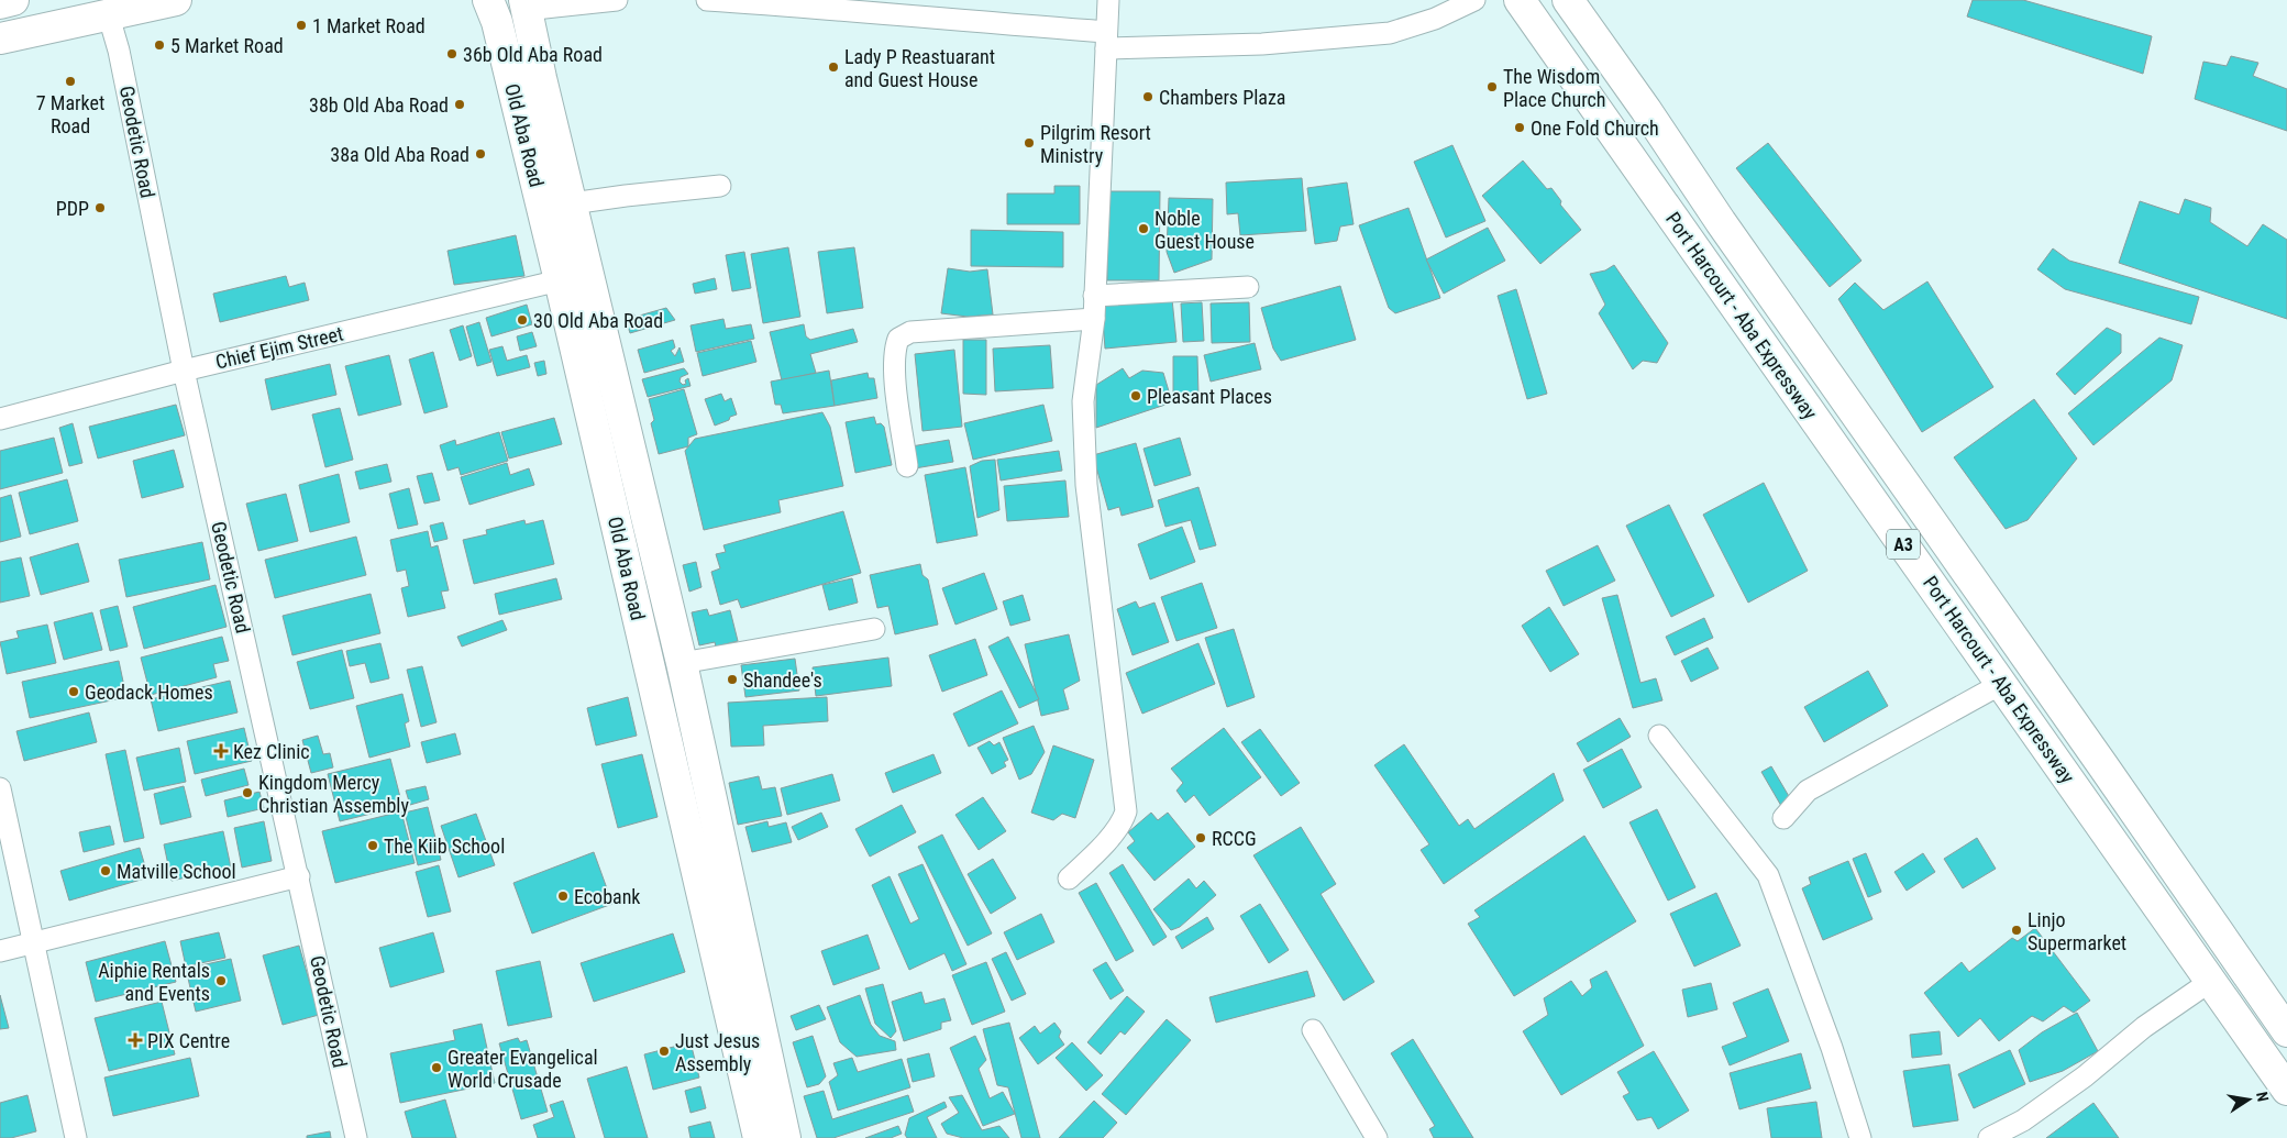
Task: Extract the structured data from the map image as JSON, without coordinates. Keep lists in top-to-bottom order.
{
  "streets": {
    "main road": ["Old Aba Road", "Port Harcourt - Aba Expressway", "A3"],
    "street": ["Geodetic Road", "Chief Ejim Street"]
  },
  "crossings": [
    ["Old Aba Road", "Chief Ejim Street"],
    ["Geodetic Road", "Chief Ejim Street"]
  ],
  "places": {
    "other": [
      "1 Market Road",
      "5 Market Road",
      "36b Old Aba Road",
      "Lady P Reastuarant and Guest House",
      "7 Market Road",
      "The Wisdom Place Church",
      "Chambers Plaza",
      "38b Old Aba Road",
      "One Fold Church",
      "Pilgrim Resort Ministry",
      "38a Old Aba Road",
      "PDP",
      "Noble Guest House",
      "30 Old Aba Road",
      "Pleasant Places",
      "Shandee's",
      "Geodack Homes",
      "Kingdom Mercy Christian Assembly",
      "RCCG",
      "The Kiib School",
      "Matville School",
      "Ecobank",
      "Linjo Supermarket",
      "Aiphie Rentals and Events",
      "Just Jesus Assembly",
      "Greater Evangelical World Crusade"
    ],
    "health": ["Kez Clinic", "PIX Centre"]
  },
  "north": "right"
}
